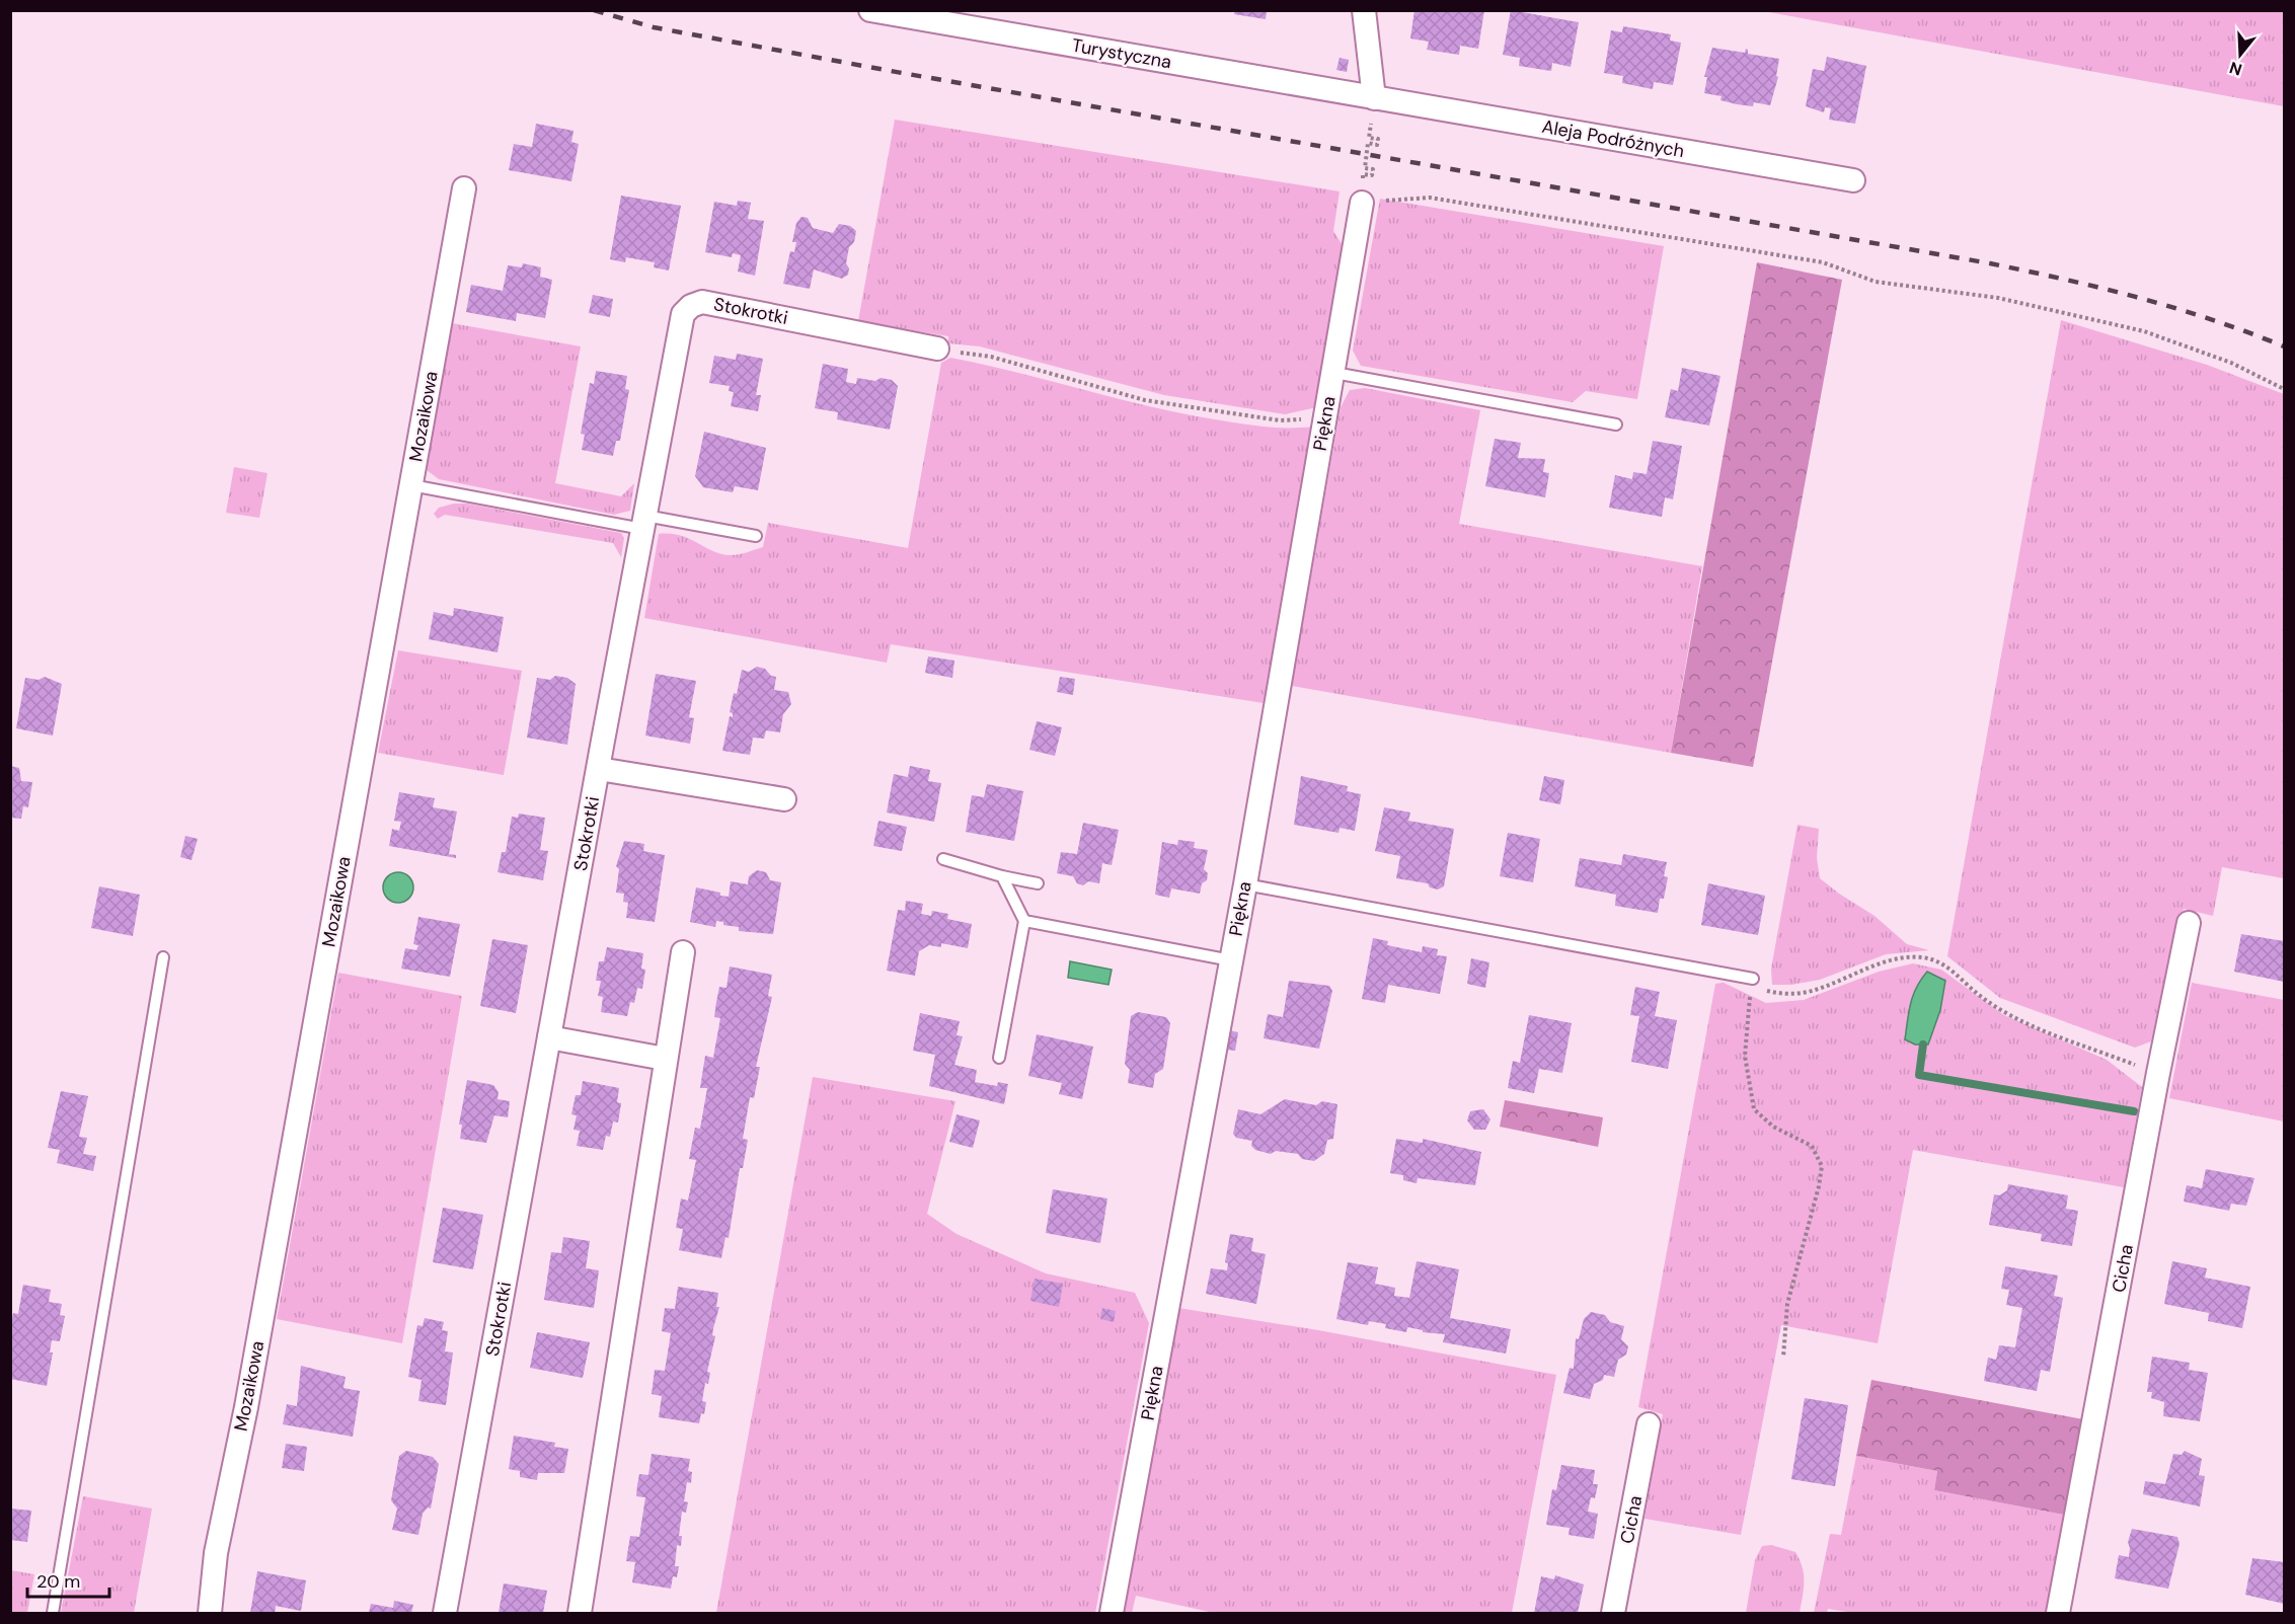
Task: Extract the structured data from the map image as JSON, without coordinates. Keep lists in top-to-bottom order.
{
  "streets": {
    "street": [
      "Turystyczna",
      "Aleja Podróżnych",
      "Stokrotki",
      "Mozaikowa",
      "Piękna",
      "Cicha"
    ]
  },
  "crossings": [
    ["Turystyczna", "Aleja Podróżnych"]
  ],
  "scale_bar": "20 m",
  "north": "bottom"
}
